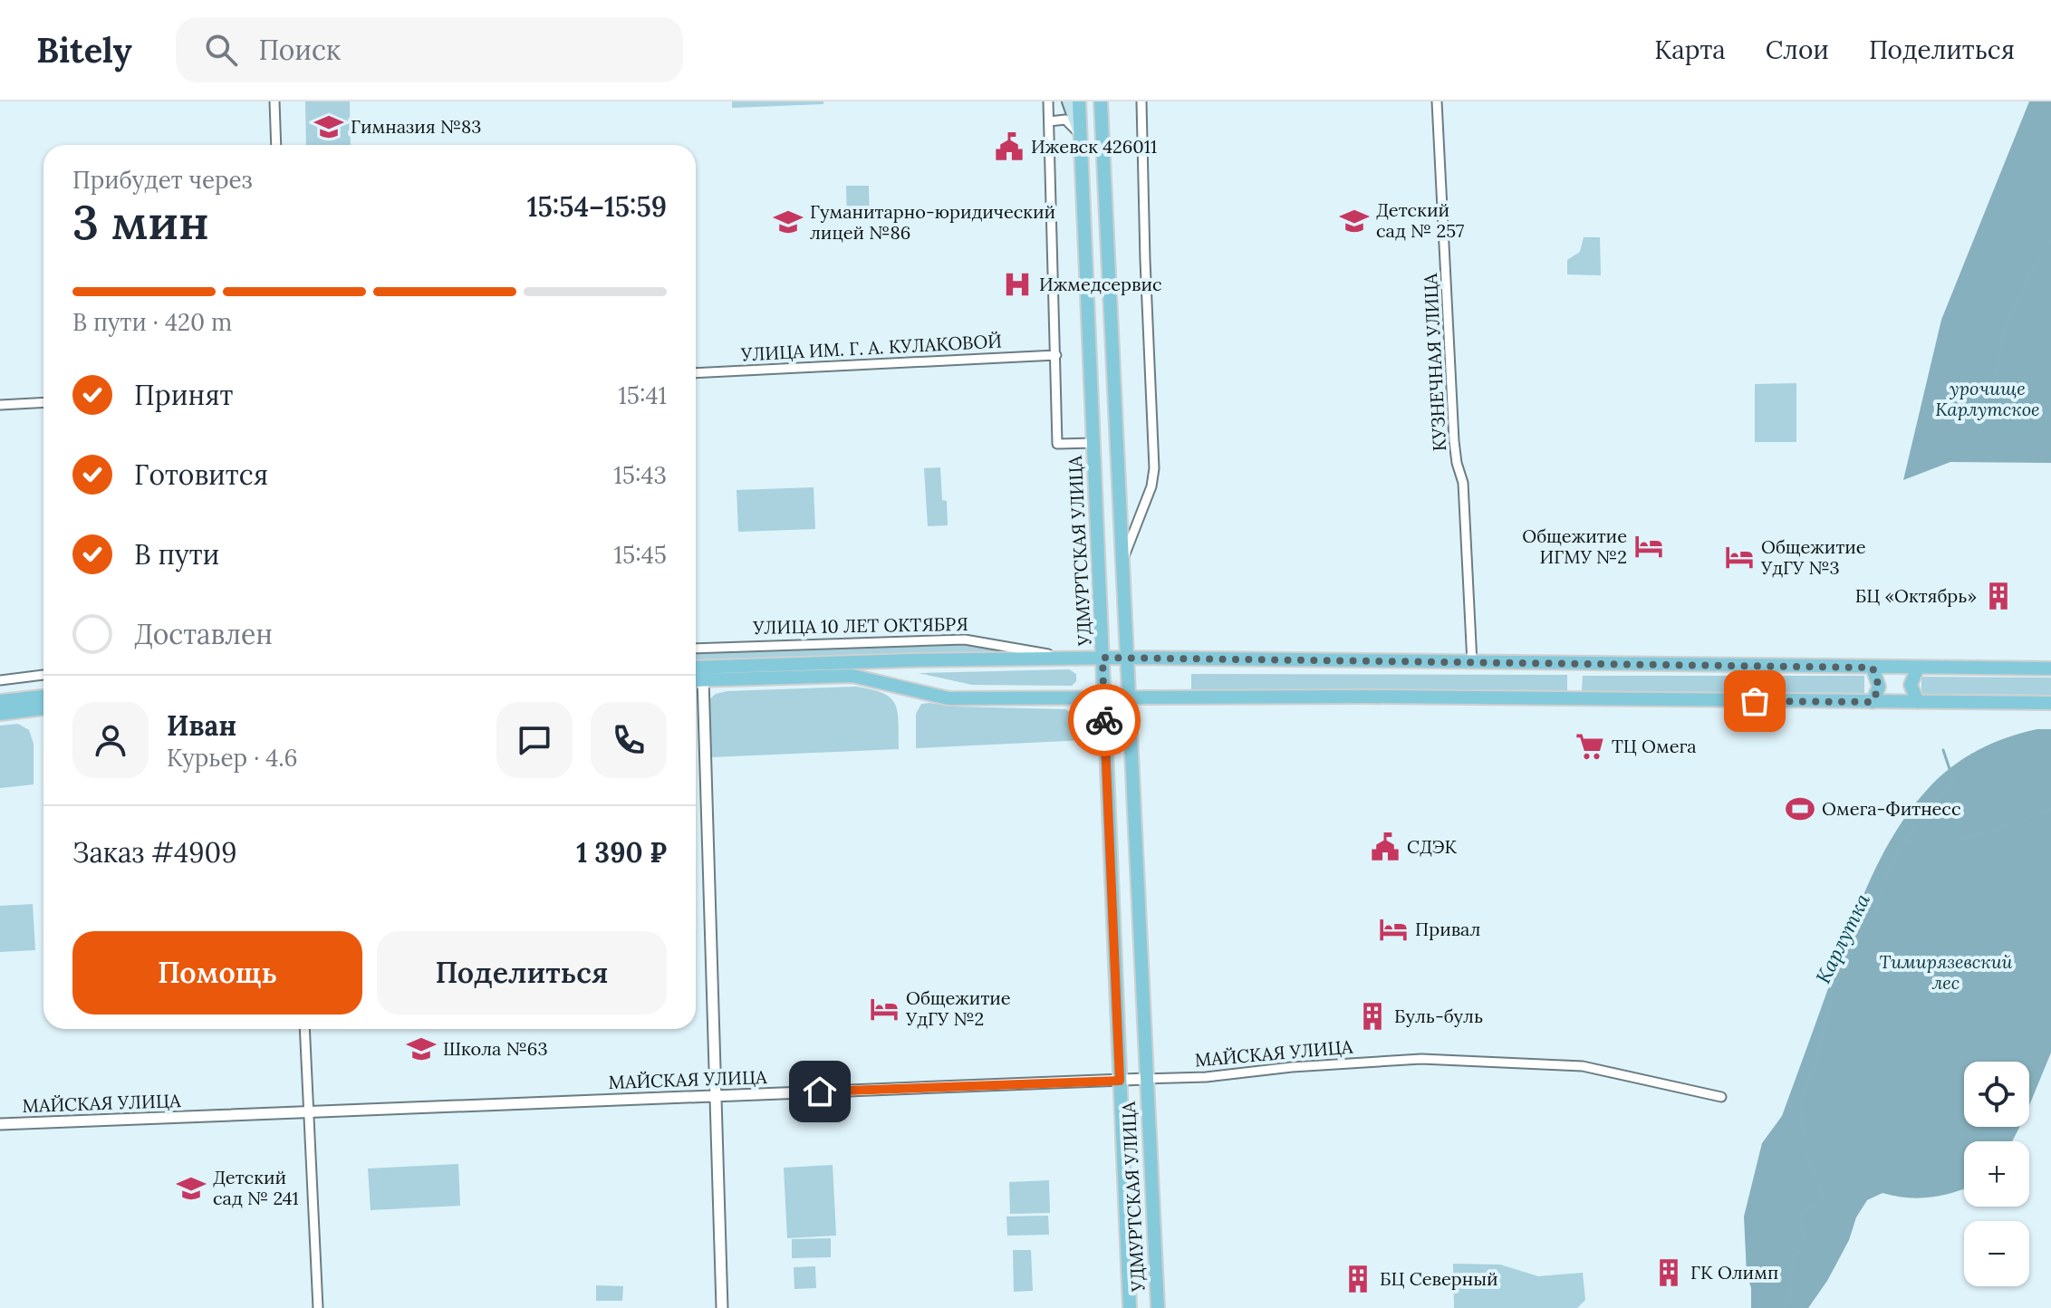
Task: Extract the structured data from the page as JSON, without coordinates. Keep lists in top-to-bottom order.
{
  "streets": {
    "main road": ["УДМУРТСКАЯ УЛИЦА", "УЛИЦА 10 ЛЕТ ОКТЯБРЯ"],
    "street": ["УЛИЦА ИМ. Г. А. КУЛАКОВОЙ", "КУЗНЕЧНАЯ УЛИЦА", "МАЙСКАЯ УЛИЦА"]
  },
  "crossings": [
    ["УЛИЦА ИМ. Г. А. КУЛАКОВОЙ", "УДМУРТСКАЯ УЛИЦА"],
    ["КУЗНЕЧНАЯ УЛИЦА", "УЛИЦА 10 ЛЕТ ОКТЯБРЯ"],
    ["УДМУРТСКАЯ УЛИЦА", "УЛИЦА 10 ЛЕТ ОКТЯБРЯ"],
    ["УДМУРТСКАЯ УЛИЦА", "МАЙСКАЯ УЛИЦА"]
  ],
  "water": ["Карлутка"],
  "parks": ["урочище Карлутское", "Тимирязевский лес"],
  "places": {
    "school or university": [
      "Гимназия №83",
      "Детский сад № 257",
      "Гуманитарно-юридический лицей №86",
      "Школа №63",
      "Детский сад № 241"
    ],
    "public building": ["Ижевск 426011", "СДЭК"],
    "hospital": ["Ижмедсервис"],
    "hotel": [
      "Общежитие ИГМУ №2",
      "Общежитие УдГУ №3",
      "Привал",
      "Общежитие УдГУ №2"
    ],
    "building": [
      "БЦ «Октябрь»",
      "Буль-буль",
      "ГК Олимп",
      "БЦ Северный"
    ],
    "supermarket": ["ТЦ Омега"],
    "sports": ["Омега-Фитнесс"]
  },
  "page": {
    "header": "Bitely",
    "search": "Поиск",
    "nav": ["Карта", "Слои", "Поделиться"],
    "heading": ["3 мин", "Прибудет через", "15:54–15:59"],
    "panel": [
      "Иван",
      "Курьер · 4.6",
      "Заказ #4909",
      "1 390 ₽"
    ],
    "bar": "В пути · 420 m",
    "list": [
      ["Принят", "15:41"],
      ["Готовится", "15:43"],
      ["В пути", "15:45"],
      "Доставлен"
    ],
    "buttons": ["Помощь", "Поделиться"],
    "map_buttons": ["+", "−"]
  }
}
